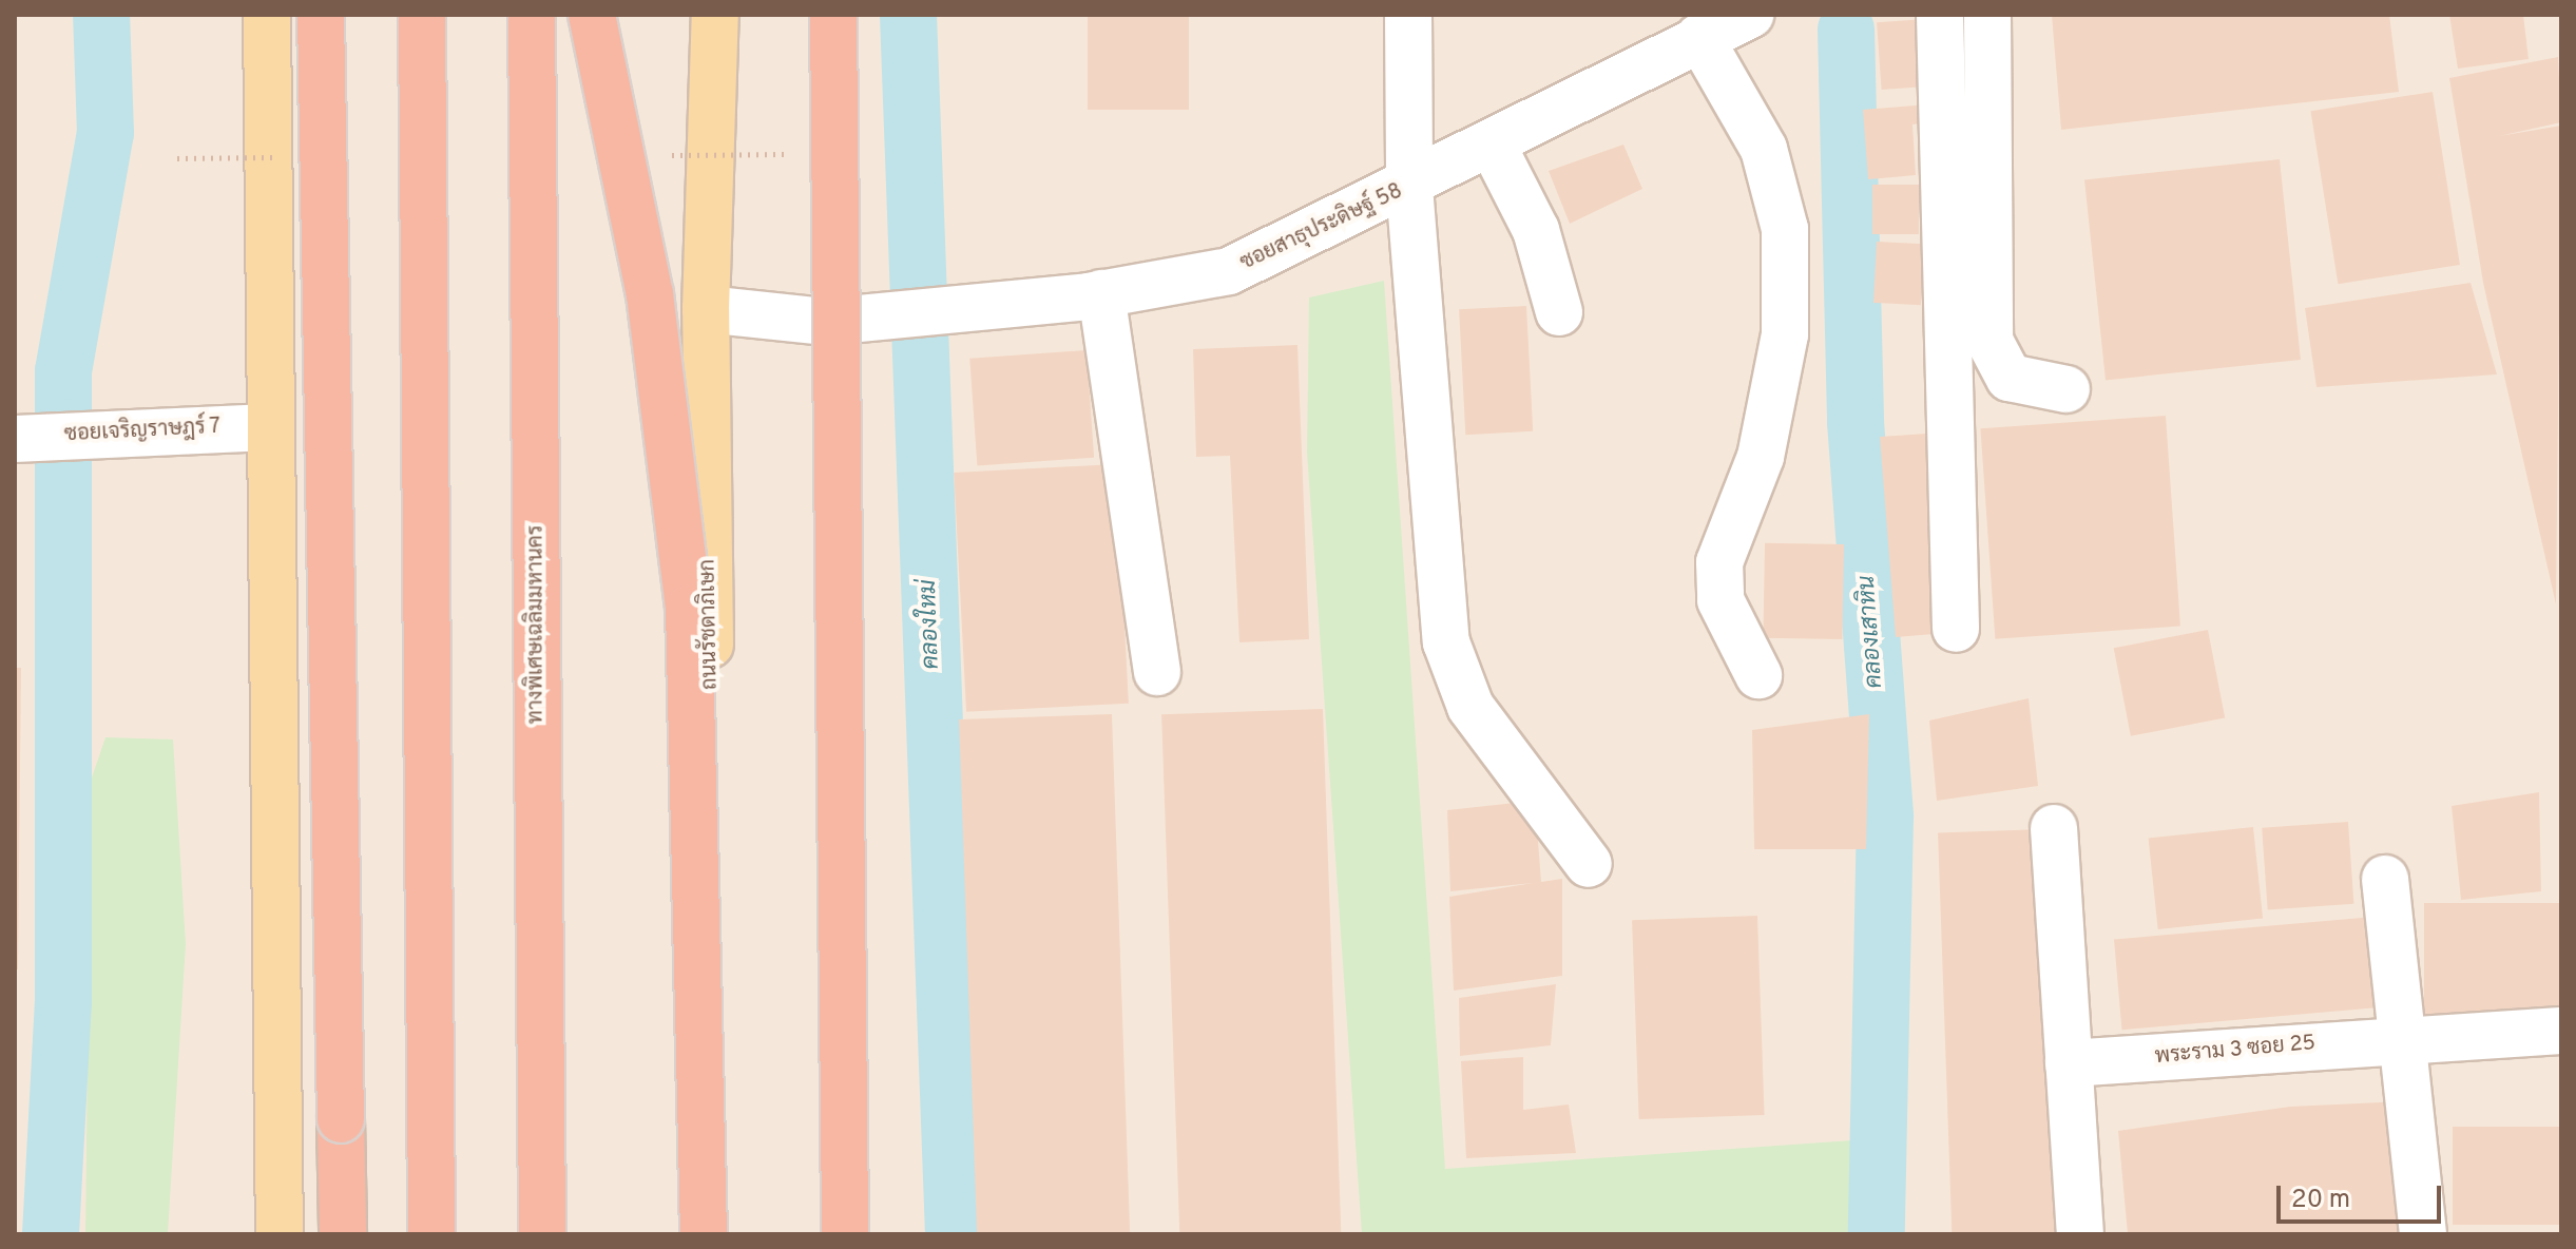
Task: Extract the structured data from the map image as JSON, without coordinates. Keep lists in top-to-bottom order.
{
  "streets": {
    "highway": ["ทางพิเศษเฉลิมมหานคร"],
    "main road": ["ถนนรัชดาภิเษก"],
    "street": ["ซอยสาธุประดิษฐ์ 58", "ซอยเจริญราษฎร์ 7", "พระราม 3 ซอย 25"]
  },
  "crossings": [
    ["ซอยสาธุประดิษฐ์ 58", "ถนนรัชดาภิเษก"]
  ],
  "water": ["คลองใหม่", "คลองเสาหิน"],
  "scale_bar": "20 m"
}
